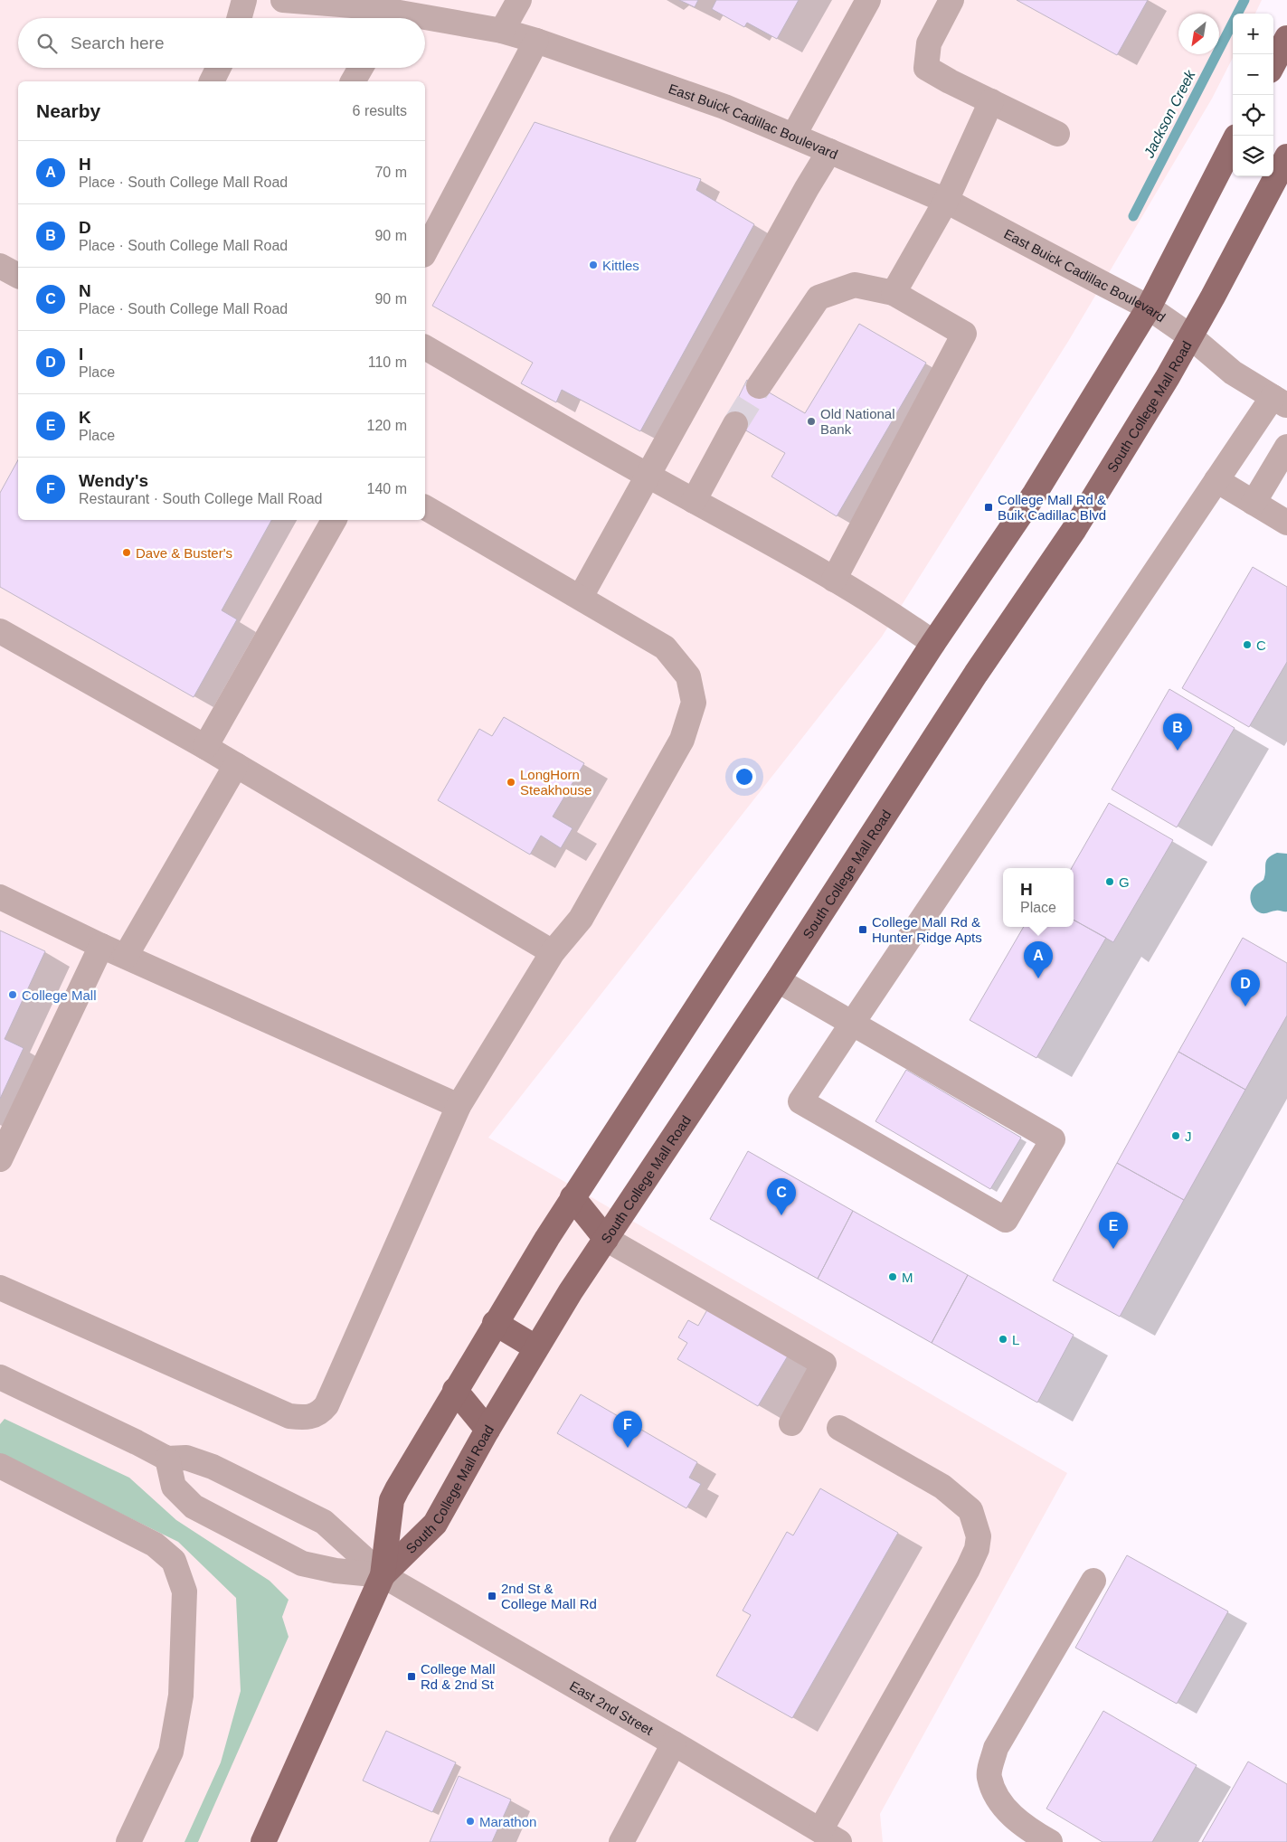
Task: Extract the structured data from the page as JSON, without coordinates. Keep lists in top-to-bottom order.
{
  "streets": {
    "main road": ["South College Mall Road"],
    "street": ["East Buick Cadillac Boulevard", "East 2nd Street"]
  },
  "crossings": [
    ["East Buick Cadillac Boulevard", "South College Mall Road"],
    ["South College Mall Road", "East 2nd Street"]
  ],
  "water": ["Jackson Creek"],
  "places": {
    "other": [
      "Kittles",
      "Old National Bank",
      "Dave & Buster's",
      "C",
      "LongHorn Steakhouse",
      "G",
      "College Mall",
      "J",
      "M",
      "L",
      "Marathon"
    ],
    "transit": [
      "College Mall Rd & Buik Cadillac Blvd",
      "College Mall Rd & Hunter Ridge Apts",
      "2nd St & College Mall Rd",
      "College Mall Rd & 2nd St"
    ]
  },
  "north": "bottom left",
  "page": {
    "map_buttons": ["+", "−"],
    "search": "Search here",
    "heading": ["Nearby", "6 results"],
    "list": [
      {
        "mark": "A",
        "name": "H",
        "note": "Place · South College Mall Road",
        "value": "70 m"
      },
      {
        "mark": "B",
        "name": "D",
        "note": "Place · South College Mall Road",
        "value": "90 m"
      },
      {
        "mark": "C",
        "name": "N",
        "note": "Place · South College Mall Road",
        "value": "90 m"
      },
      {
        "mark": "D",
        "name": "I",
        "note": "Place",
        "value": "110 m"
      },
      {
        "mark": "E",
        "name": "K",
        "note": "Place",
        "value": "120 m"
      },
      {
        "mark": "F",
        "name": "Wendy's",
        "note": "Restaurant · South College Mall Road",
        "value": "140 m"
      }
    ],
    "pins": [
      "B",
      "A",
      "D",
      "C",
      "E",
      "F"
    ],
    "popup": ["H", "Place"]
  }
}
